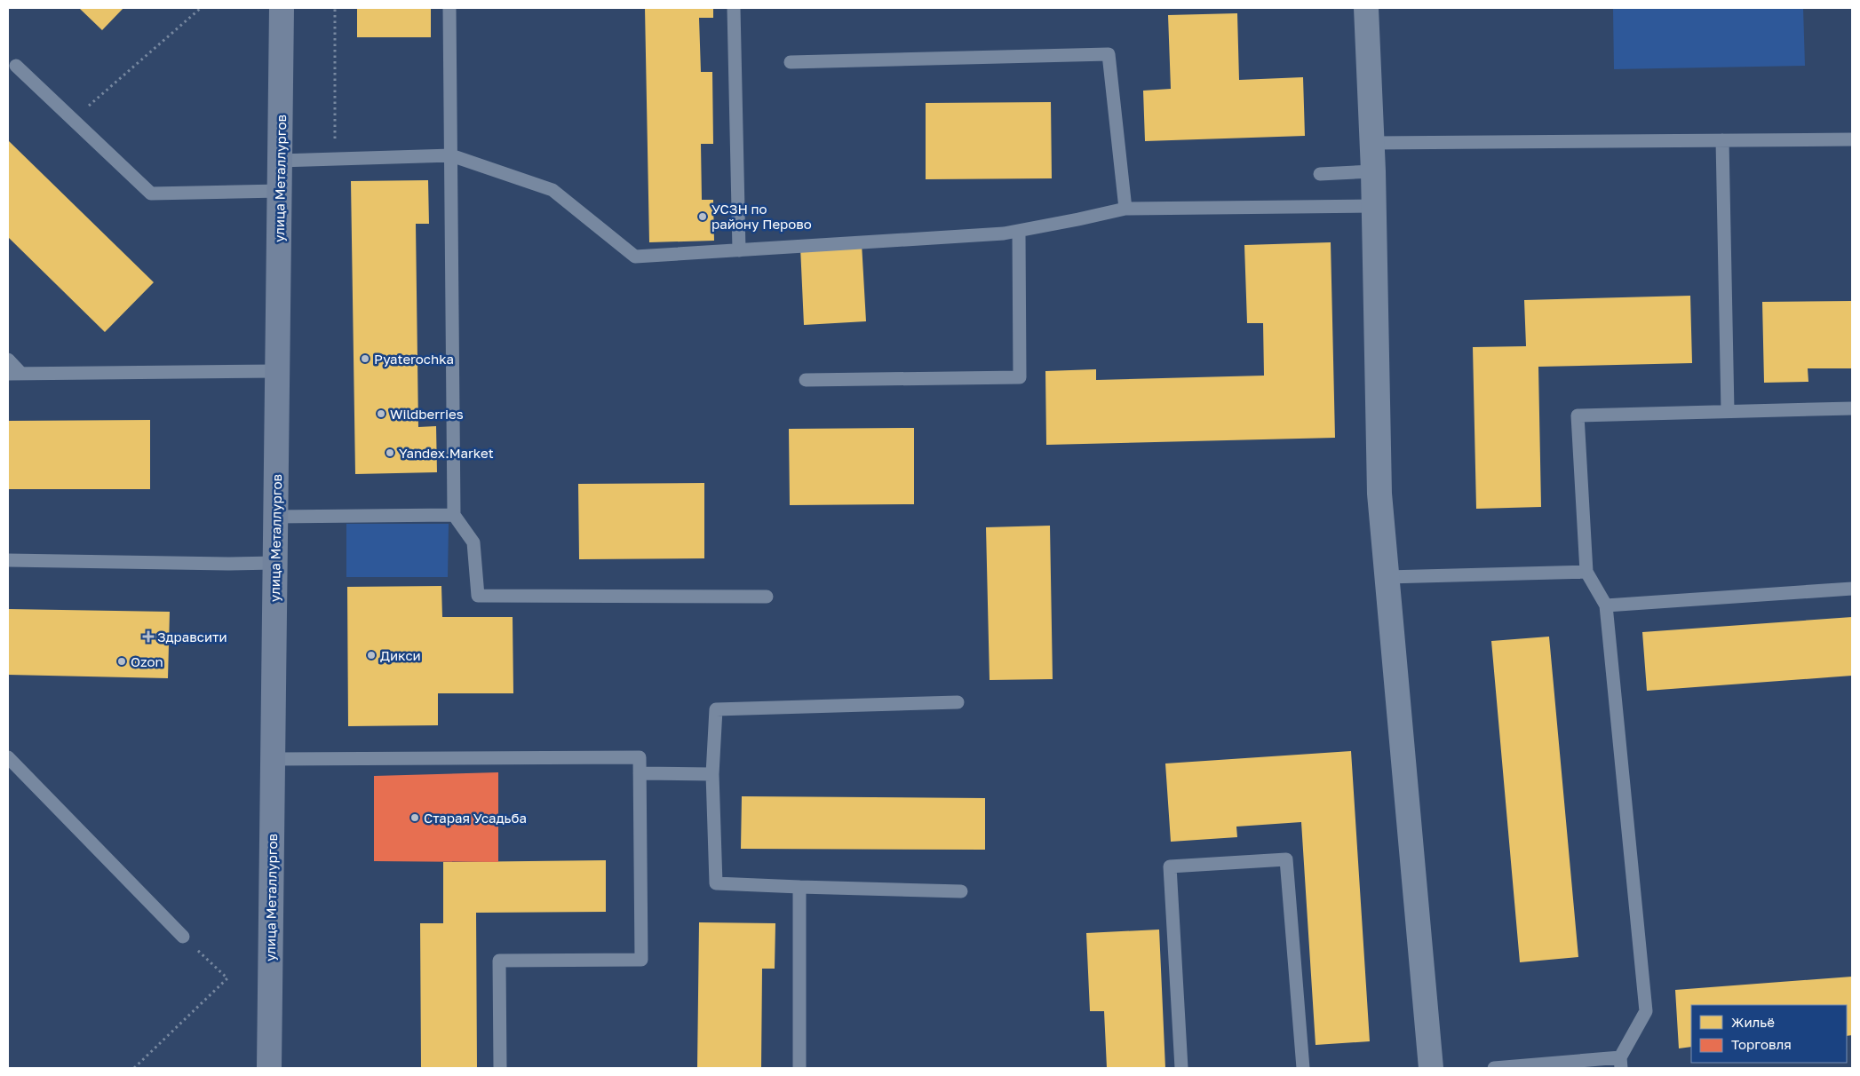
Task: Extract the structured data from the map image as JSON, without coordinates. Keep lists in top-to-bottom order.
{
  "streets": {
    "street": ["улица Металлургов"]
  },
  "places": {
    "other": [
      "УСЗН по району Перово",
      "Pyaterochka",
      "Wildberries",
      "Yandex.Market",
      "Дикси",
      "Ozon",
      "Старая Усадьба"
    ],
    "health": ["Здравсити"]
  },
  "legend": ["Жильё", "Торговля"]
}
